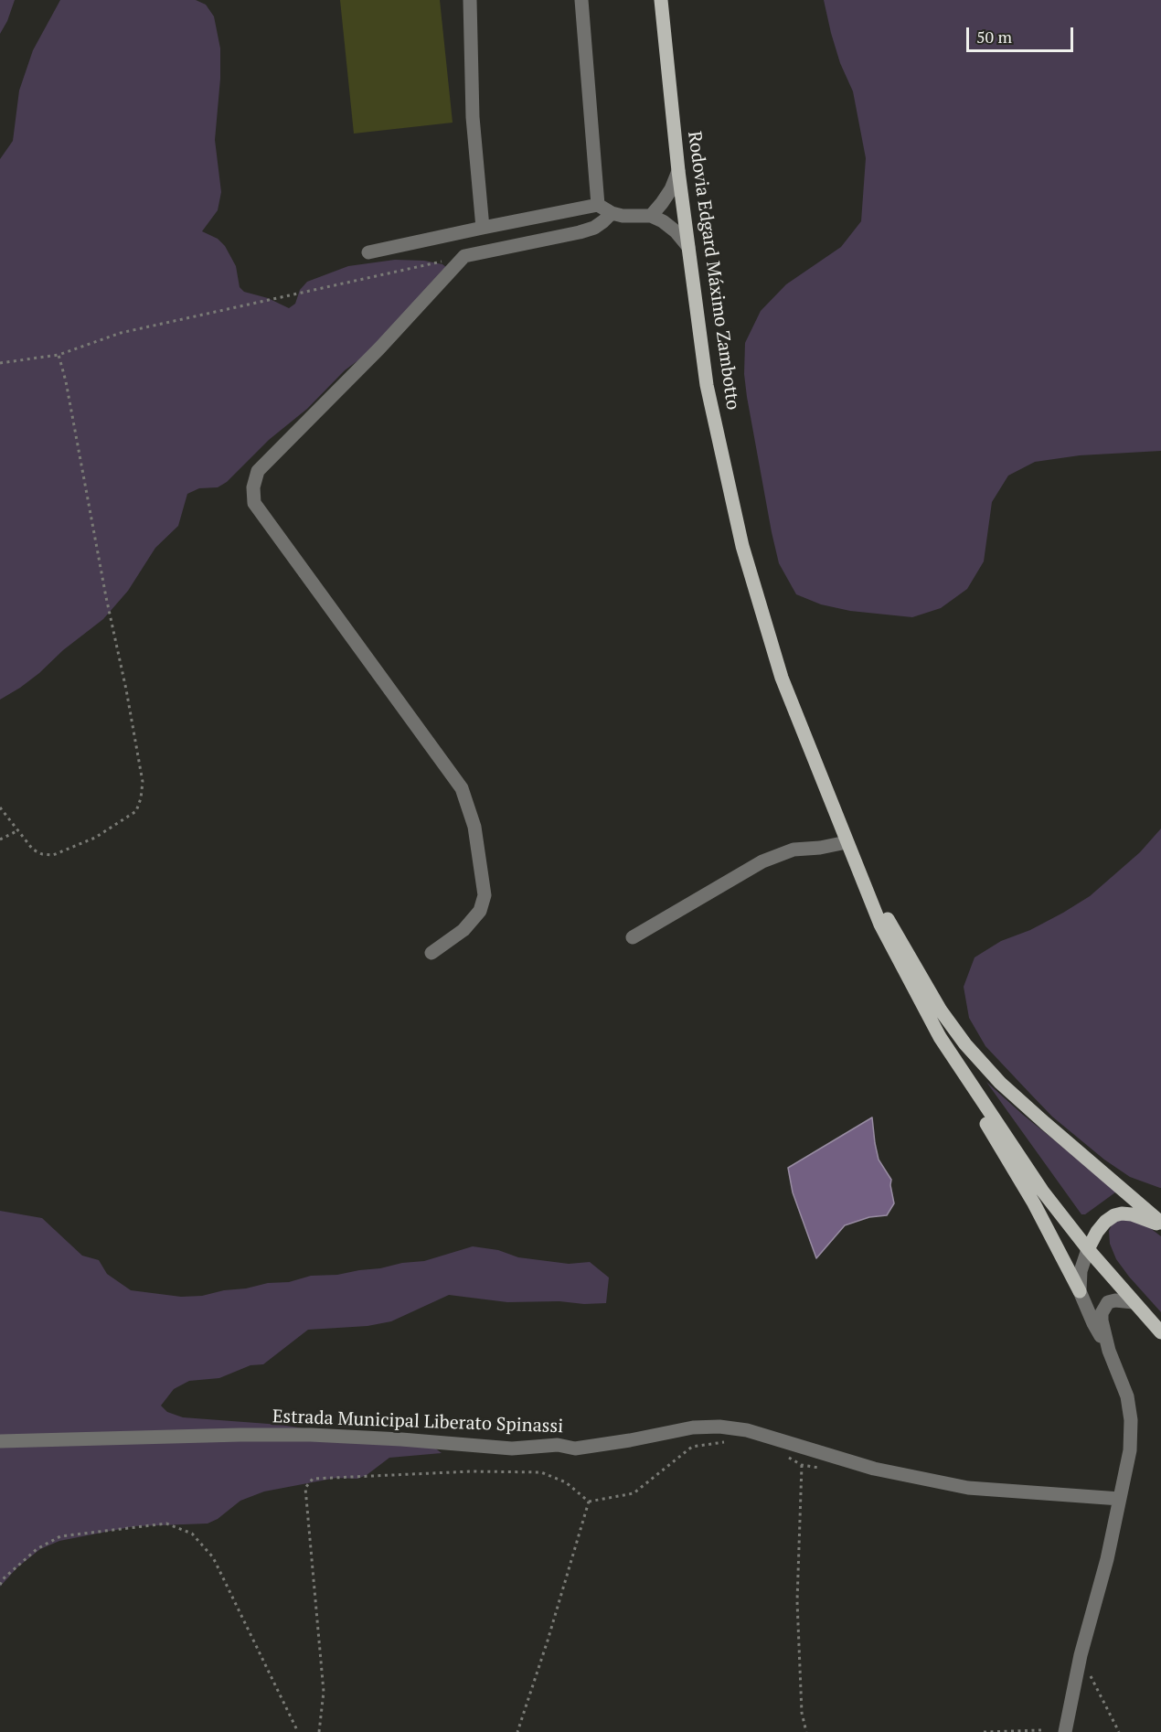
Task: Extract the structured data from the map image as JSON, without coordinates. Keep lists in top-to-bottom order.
{
  "streets": {
    "main road": ["Rodovia Edgard Máximo Zambotto"],
    "street": ["Estrada Municipal Liberato Spinassi"]
  },
  "scale_bar": "50 m"
}
